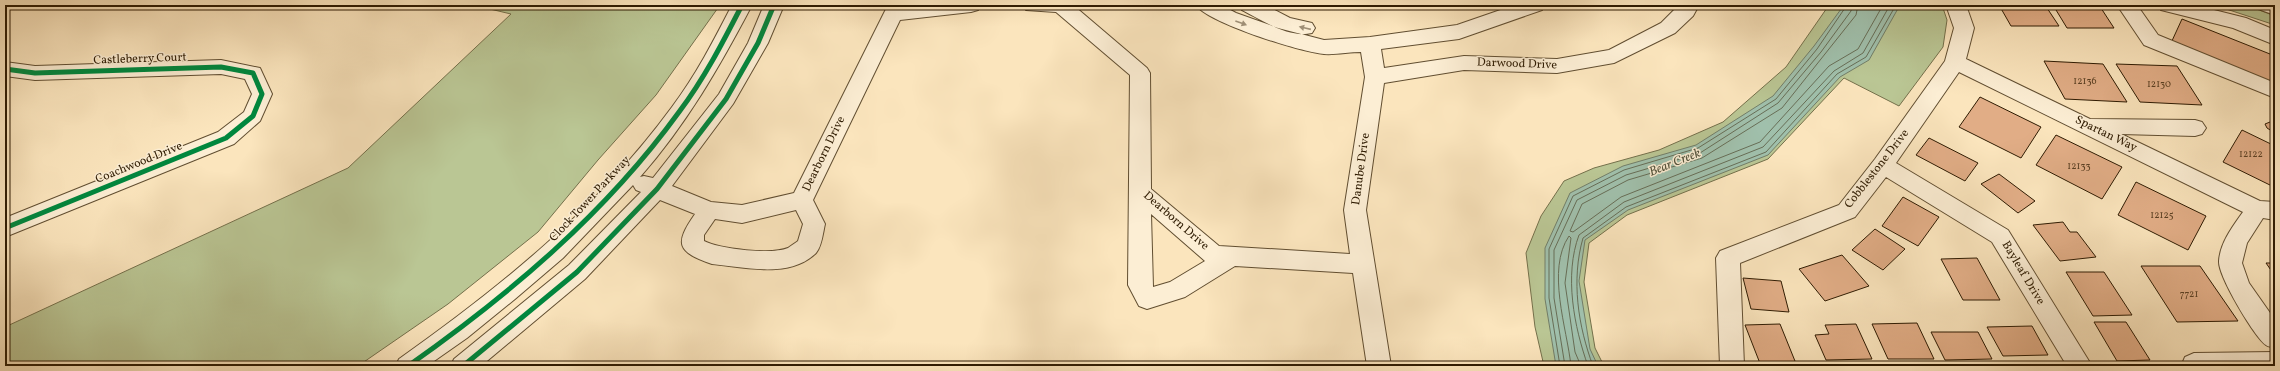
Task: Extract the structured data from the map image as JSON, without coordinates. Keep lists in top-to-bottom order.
{
  "streets": {
    "street": [
      "Castleberry Court",
      "Darwood Drive",
      "Spartan Way",
      "Dearborn Drive",
      "Coachwood Drive",
      "Danube Drive",
      "Cobblestone Drive",
      "Clock Tower Parkway",
      "Bayleaf Drive"
    ]
  },
  "crossings": [
    ["Castleberry Court", "Coachwood Drive"],
    ["Darwood Drive", "Danube Drive"],
    ["Spartan Way", "Cobblestone Drive"],
    ["Dearborn Drive", "Danube Drive"],
    ["Dearborn Drive", "Clock Tower Parkway"],
    ["Cobblestone Drive", "Bayleaf Drive"]
  ],
  "water": ["Bear Creek"],
  "house_numbers": [
    "12136",
    "12130",
    "12122",
    "12133",
    "12125",
    "7721"
  ]
}
